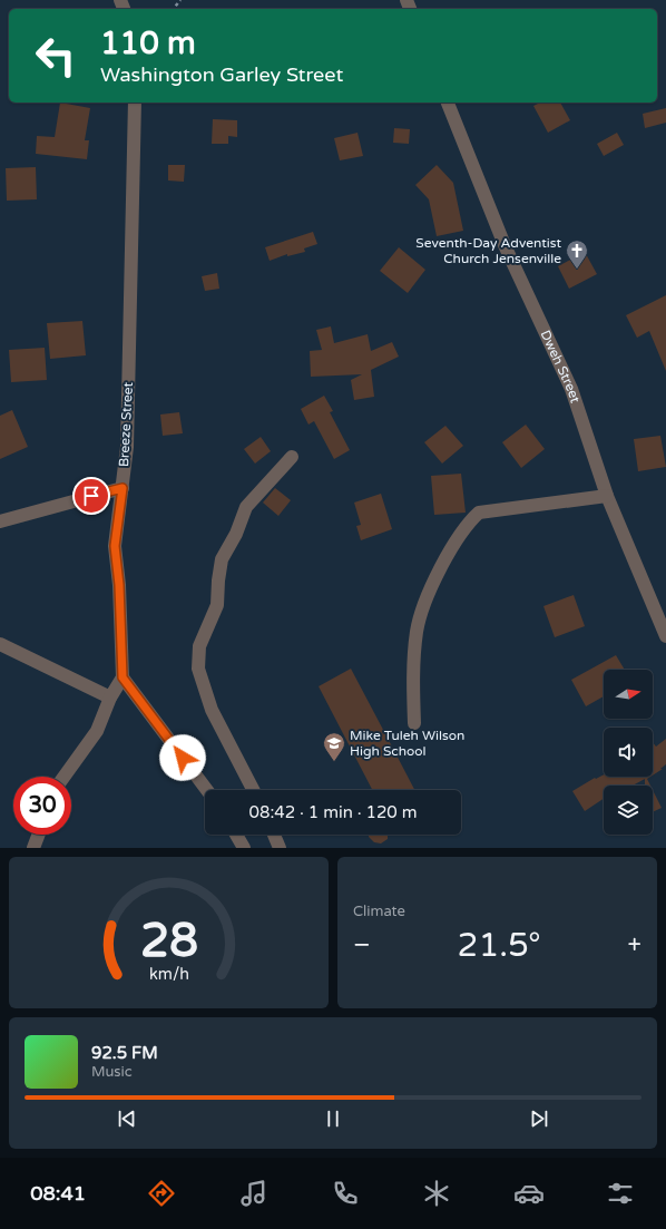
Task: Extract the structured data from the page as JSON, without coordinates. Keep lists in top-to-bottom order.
{
  "streets": {
    "street": ["Dweh Street", "Breeze Street"]
  },
  "places": {
    "church": ["Seventh-Day Adventist Church Jensenville"],
    "school or university": ["Mike Tuleh Wilson High School"]
  },
  "north": "right",
  "page": {
    "turn": ["110 m", "Washington Garley Street"],
    "limit": "30",
    "trip": "08:42 · 1 min · 120 m",
    "tile": "Climate",
    "heat": ["−", "21.5°", "+"],
    "song": ["92.5 FM", "Music"],
    "tabs": "08:41",
    "gauge": ["28", "km/h"]
  }
}
